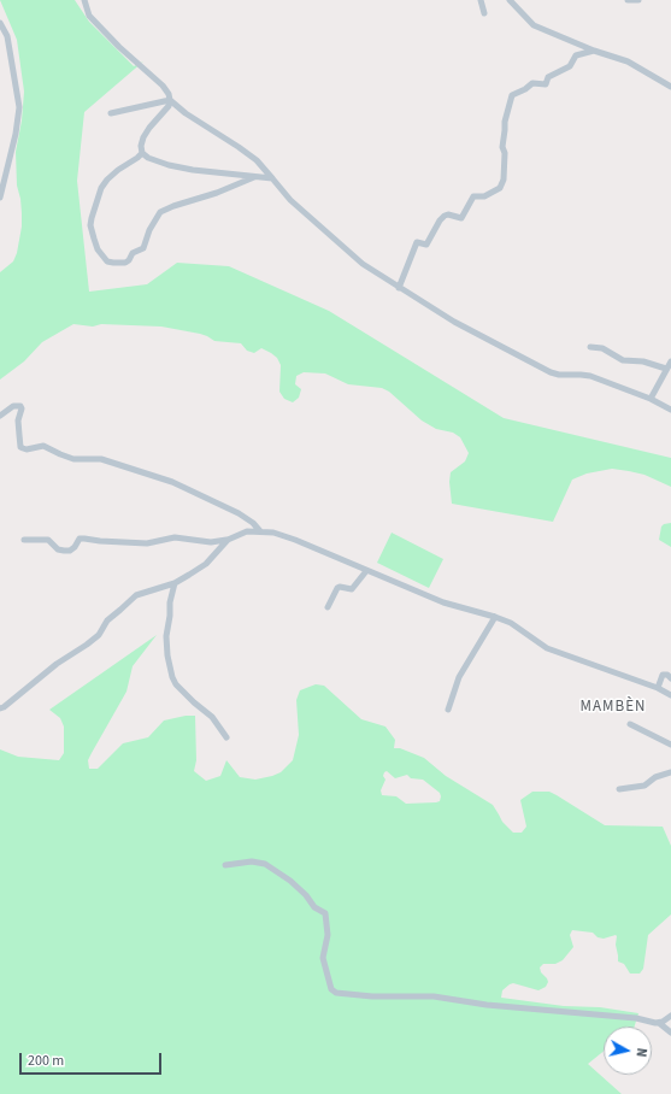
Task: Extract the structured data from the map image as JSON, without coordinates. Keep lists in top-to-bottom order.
{
  "districts": ["MAMBÈN"],
  "scale_bar": "200 m",
  "north": "right"
}
